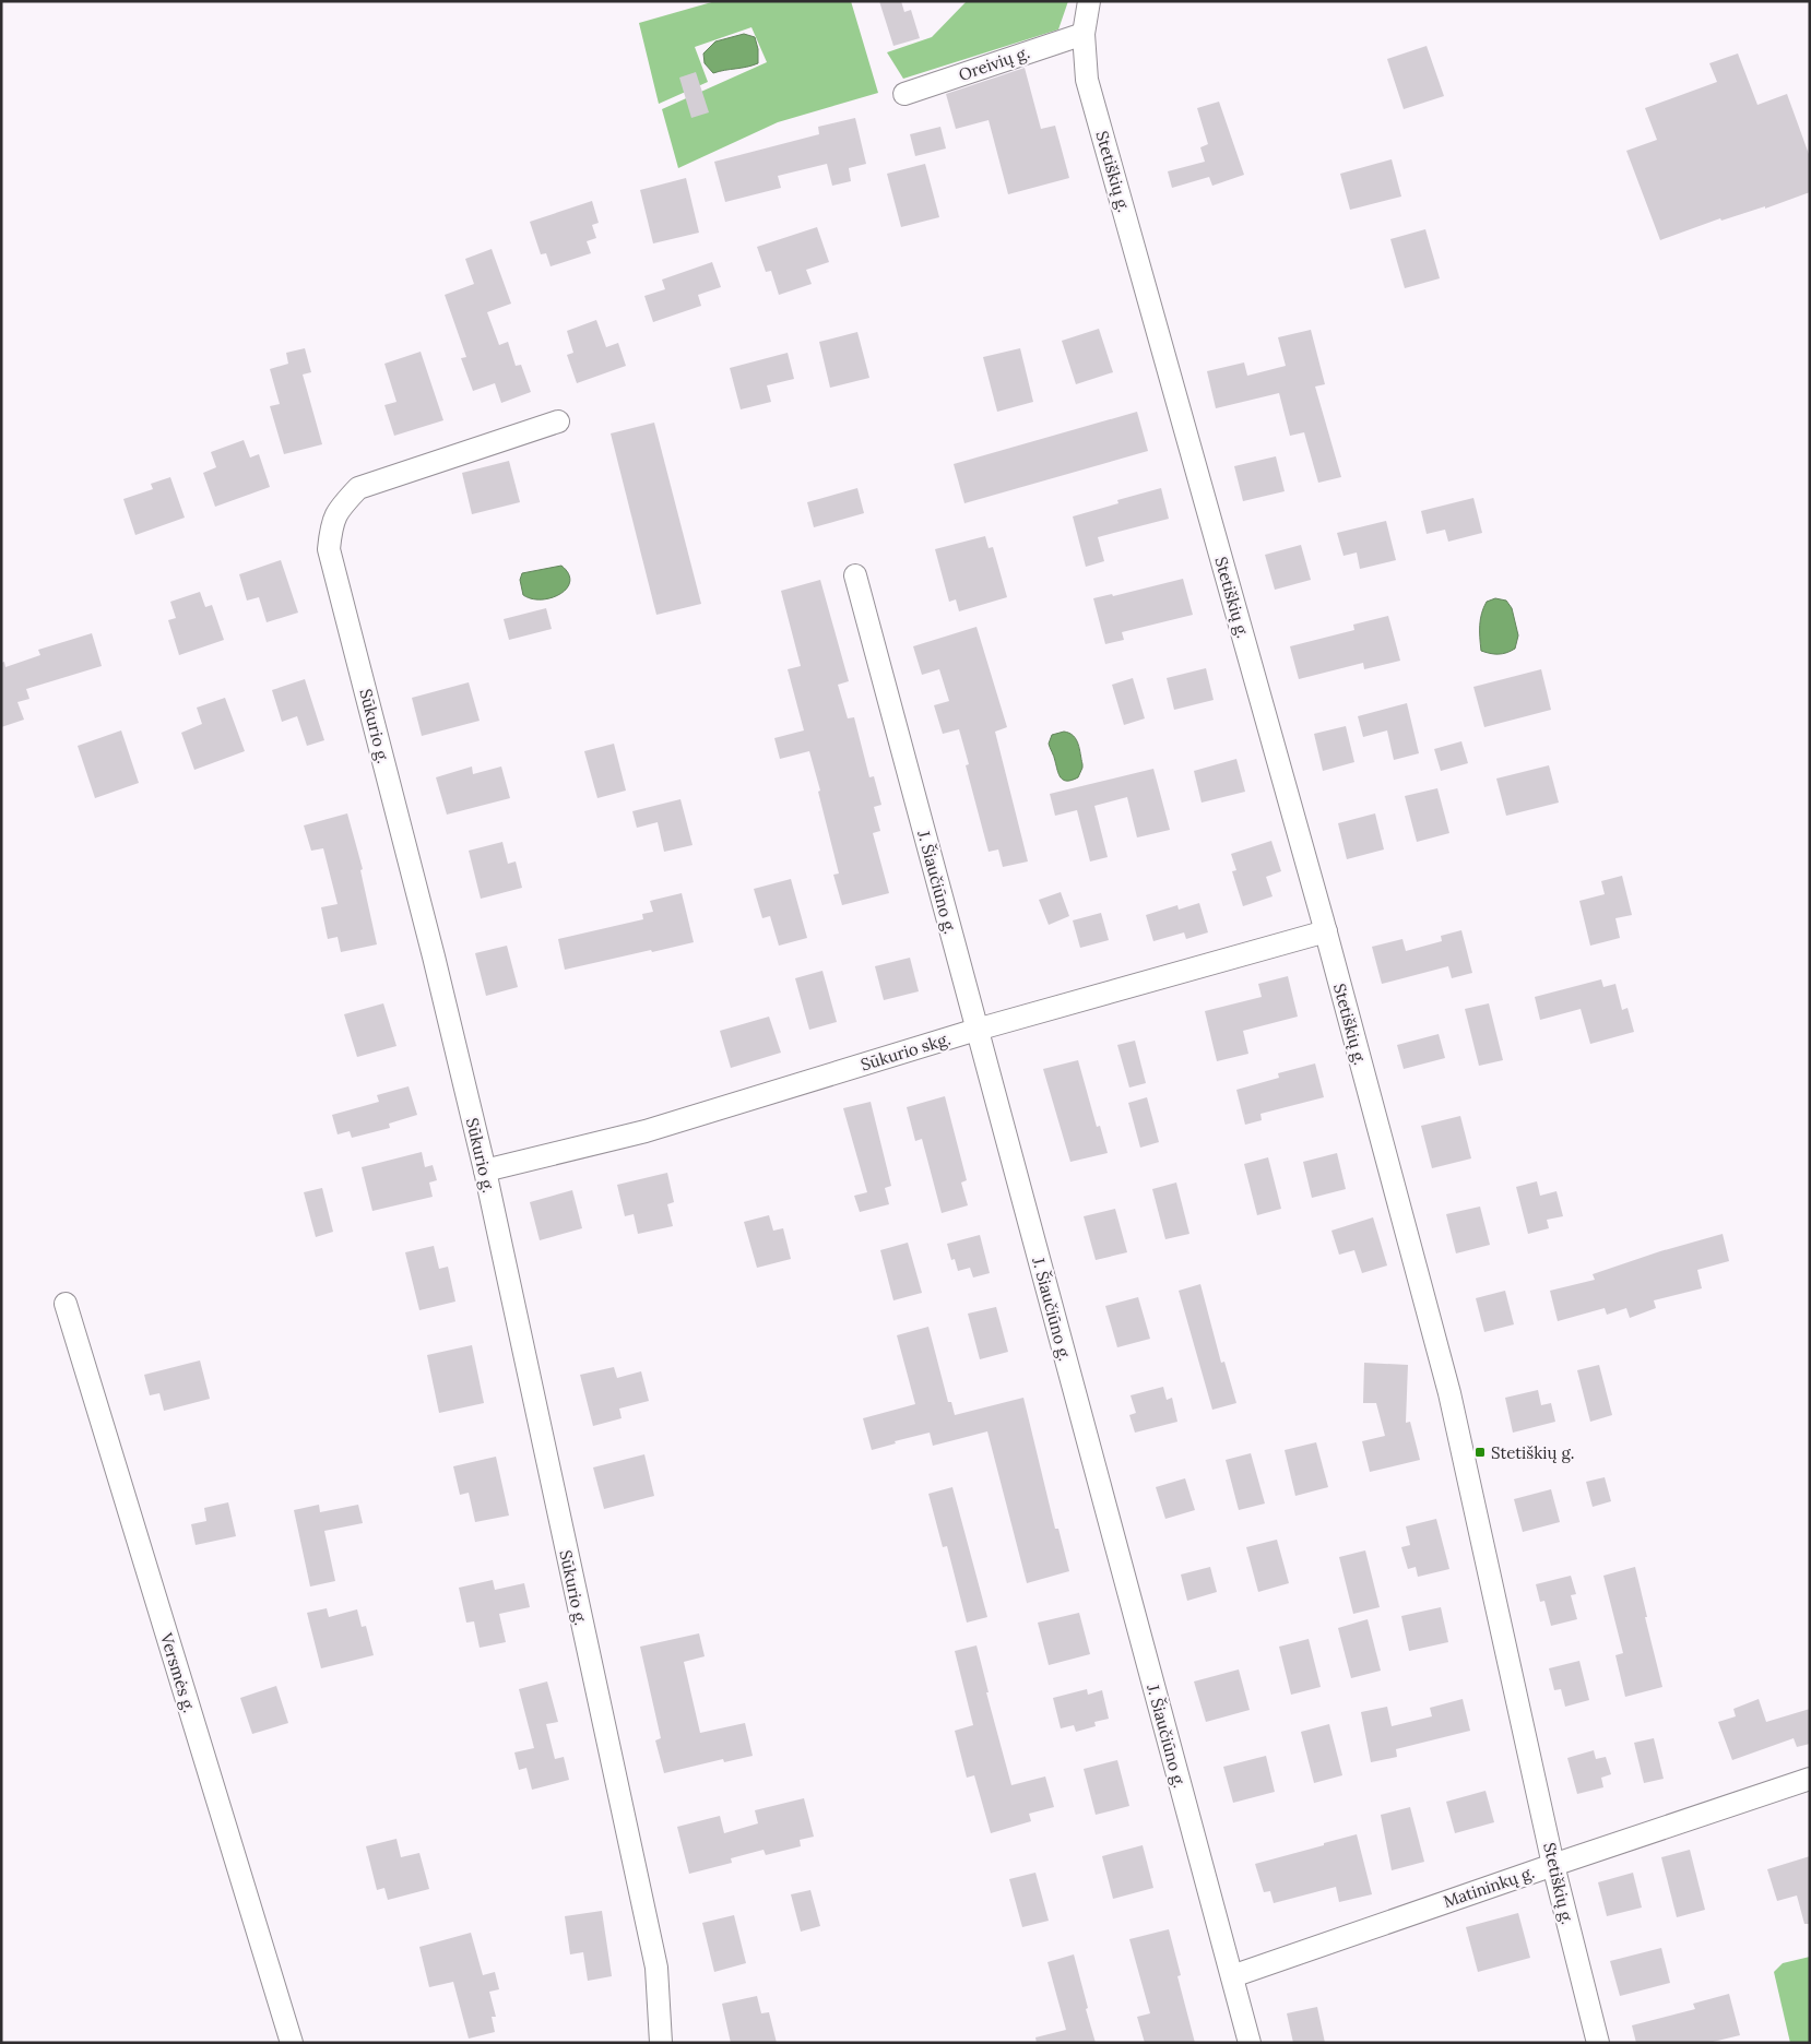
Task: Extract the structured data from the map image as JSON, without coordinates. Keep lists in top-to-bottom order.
{
  "streets": {
    "street": [
      "Oreivių g.",
      "Stetiškių g.",
      "Sūkurio g.",
      "J. Šiaučiūno g.",
      "Sūkurio skg.",
      "Versmės g.",
      "Matininkų g."
    ]
  },
  "crossings": [
    ["Oreivių g.", "Stetiškių g."],
    ["Stetiškių g.", "Sūkurio skg."],
    ["Stetiškių g.", "Matininkų g."],
    ["Sūkurio g.", "Sūkurio skg."],
    ["J. Šiaučiūno g.", "Sūkurio skg."],
    ["J. Šiaučiūno g.", "Matininkų g."]
  ],
  "places": {
    "transit": ["Stetiškių g."]
  }
}
